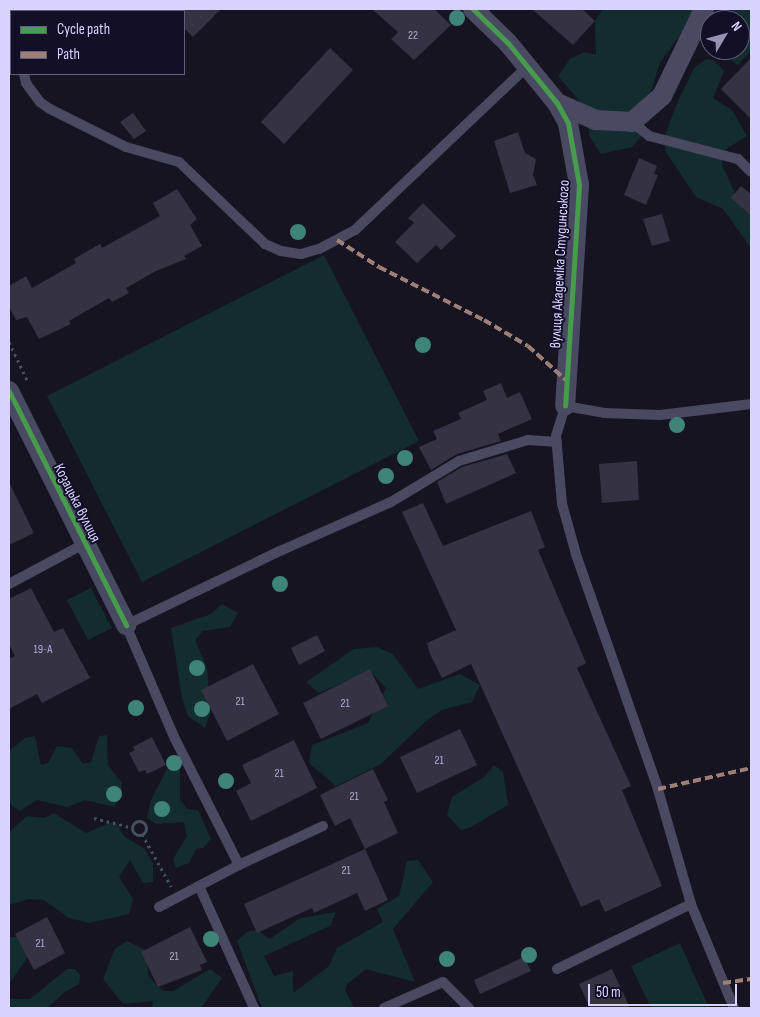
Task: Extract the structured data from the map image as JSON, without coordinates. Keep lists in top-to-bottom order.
{
  "streets": {
    "street": ["вулиця Академіка Студинського", "Козацька вулиця"]
  },
  "house_numbers": [
    "22",
    "19-А",
    "21",
    "21",
    "21",
    "21",
    "21",
    "21",
    "21",
    "21"
  ],
  "legend": ["Cycle path", "Path"],
  "scale_bar": "50 m",
  "north": "top right"
}
